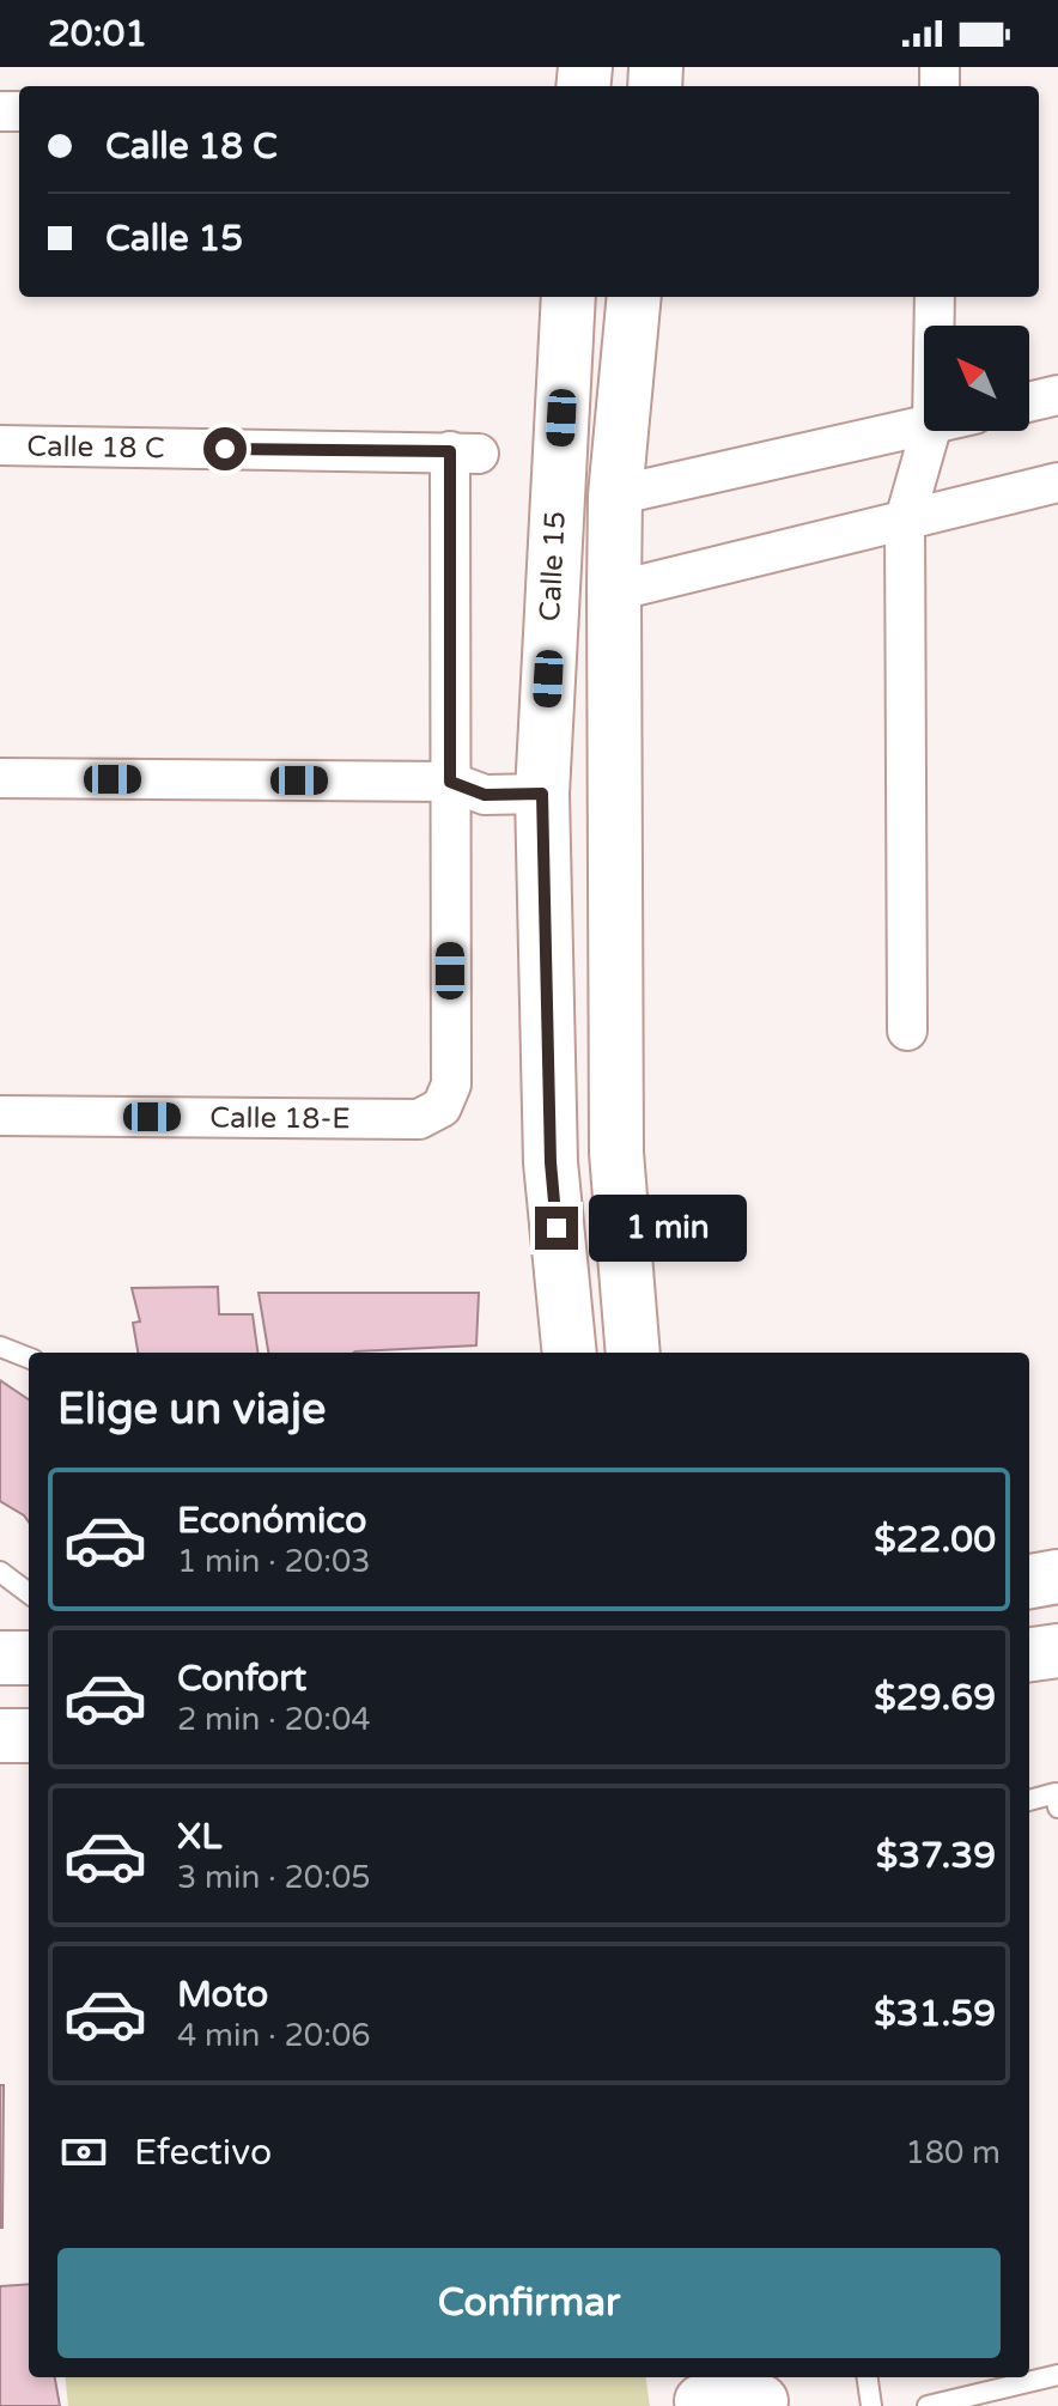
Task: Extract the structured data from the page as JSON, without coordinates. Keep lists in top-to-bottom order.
{
  "streets": {
    "street": ["Calle 18 C", "Calle 15", "Calle 18-E"]
  },
  "crossings": [
    ["Calle 18 C", "Calle 18-E"]
  ],
  "north": "top left",
  "page": {
    "status": "20:01",
    "banner": ["Calle 18 C", "Calle 15"],
    "bubble": "1 min",
    "heading": "Elige un viaje",
    "list": [
      {
        "name": "Económico",
        "note": "1 min · 20:03",
        "value": "$22.00"
      },
      {
        "name": "Confort",
        "note": "2 min · 20:04",
        "value": "$29.69"
      },
      {
        "name": "XL",
        "note": "3 min · 20:05",
        "value": "$37.39"
      },
      {
        "name": "Moto",
        "note": "4 min · 20:06",
        "value": "$31.59"
      }
    ],
    "pay": ["Efectivo", "180 m"],
    "buttons": "Confirmar"
  }
}
